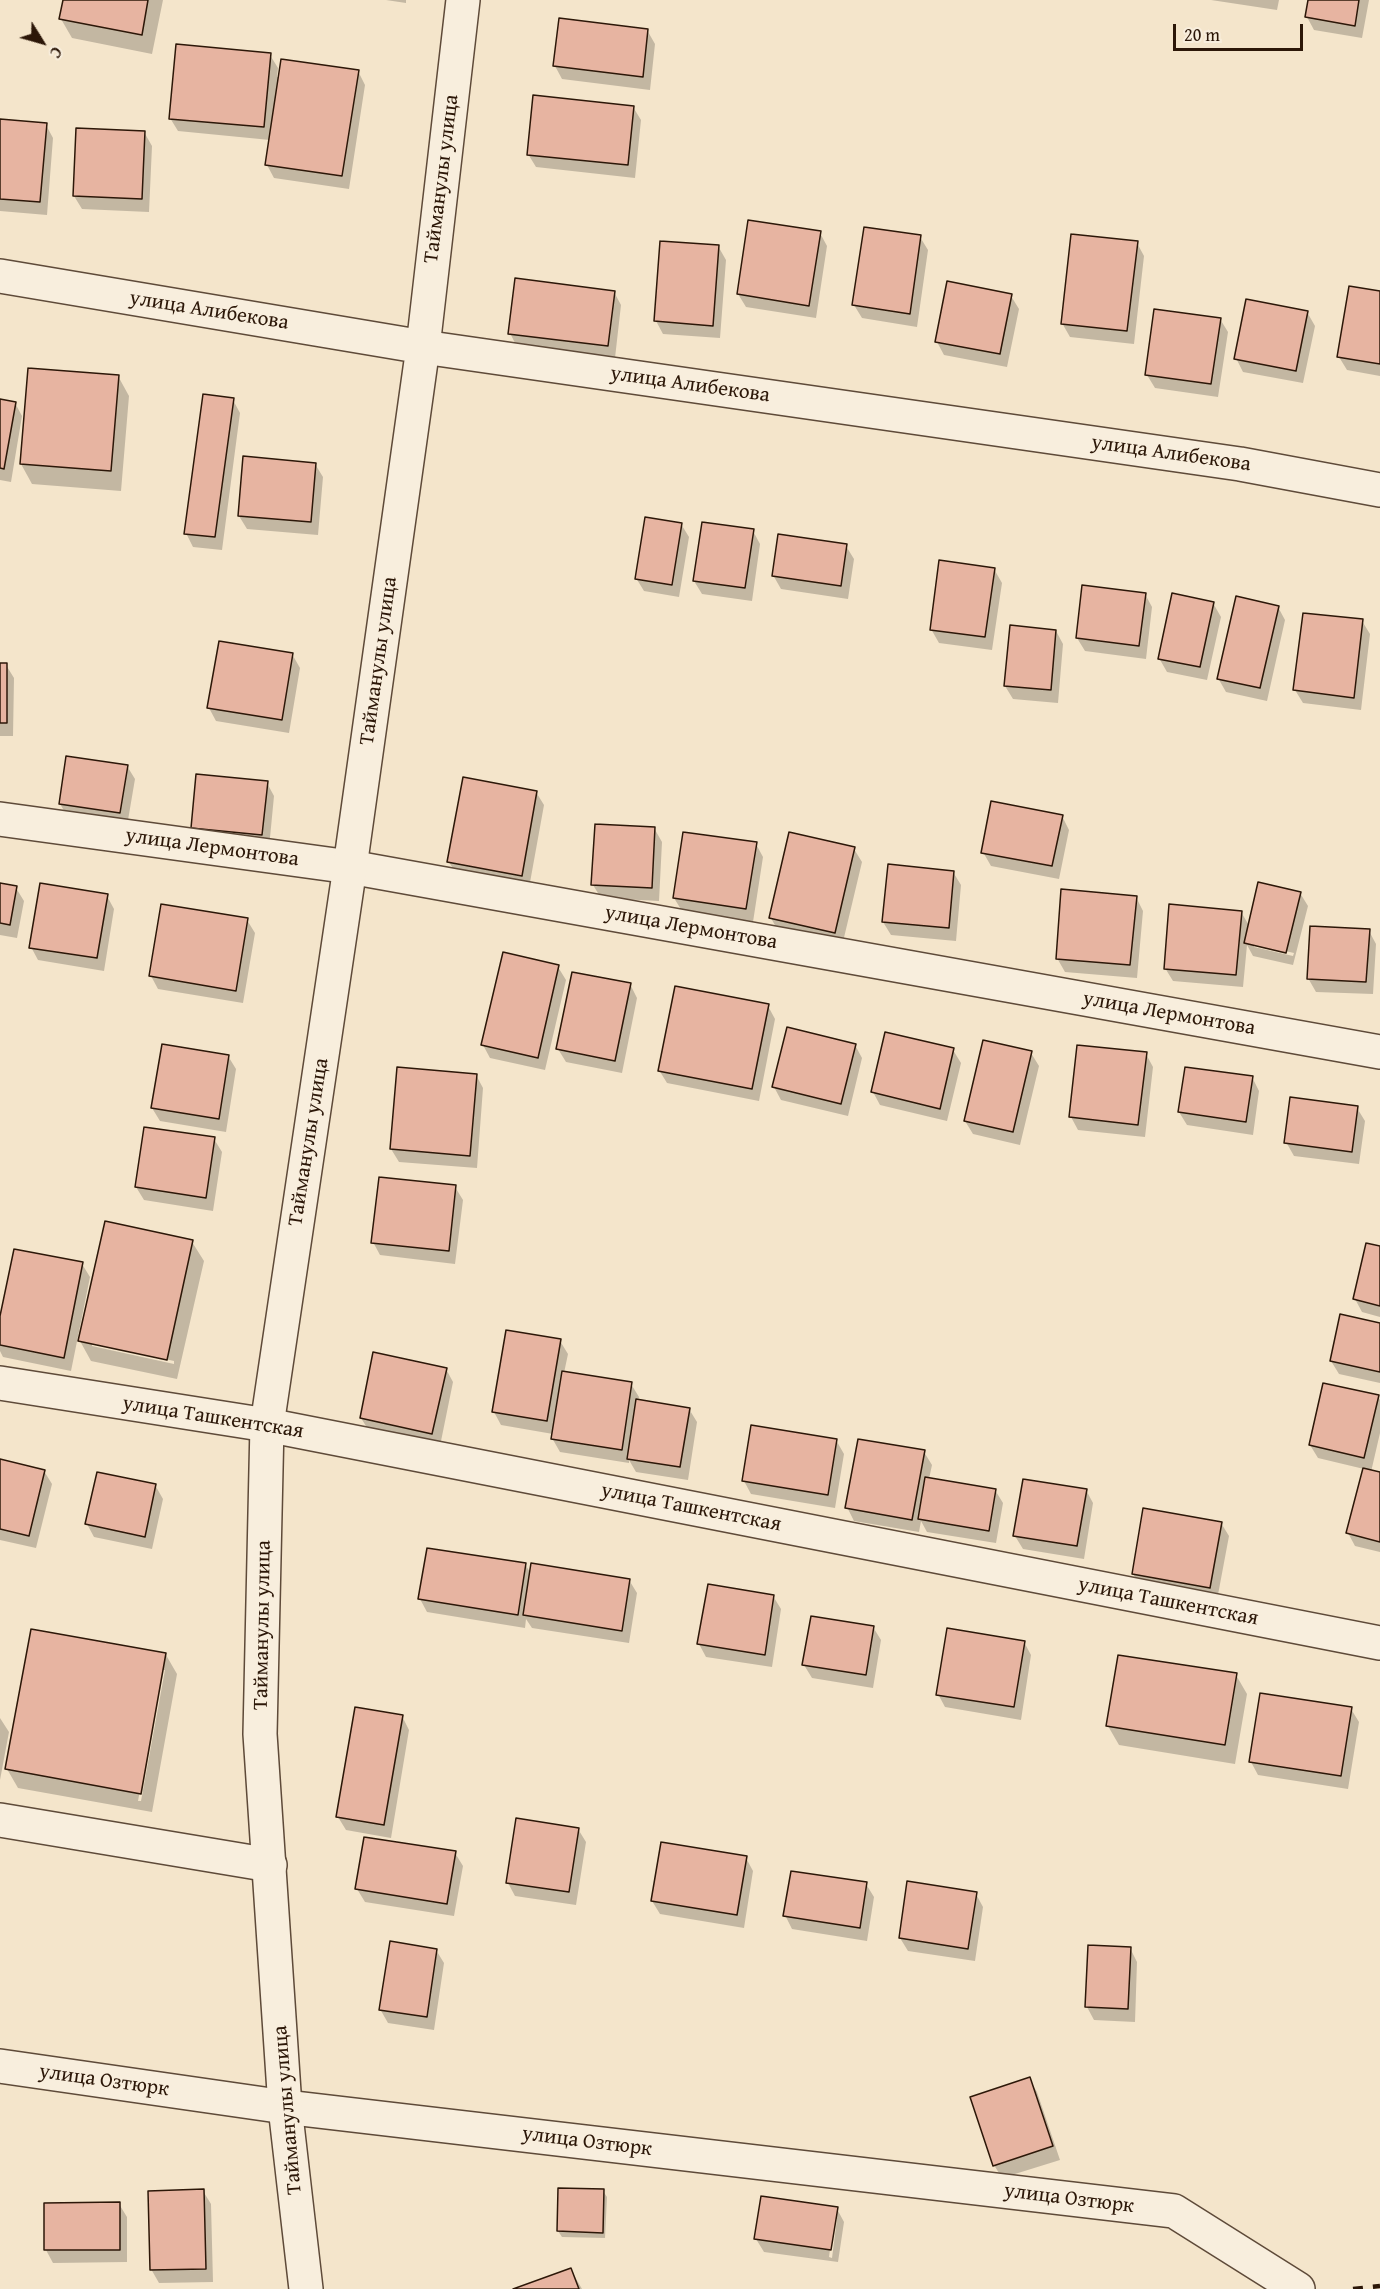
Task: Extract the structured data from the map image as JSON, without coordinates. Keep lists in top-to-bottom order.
{
  "streets": {
    "street": [
      "Тайманулы улица",
      "улица Алибекова",
      "улица Лермонтова",
      "улица Ташкентская",
      "улица Озтюрк"
    ]
  },
  "crossings": [
    ["Тайманулы улица", "улица Алибекова"],
    ["Тайманулы улица", "улица Лермонтова"],
    ["Тайманулы улица", "улица Ташкентская"],
    ["Тайманулы улица", "улица Озтюрк"]
  ],
  "scale_bar": "20 m",
  "north": "bottom right"
}
